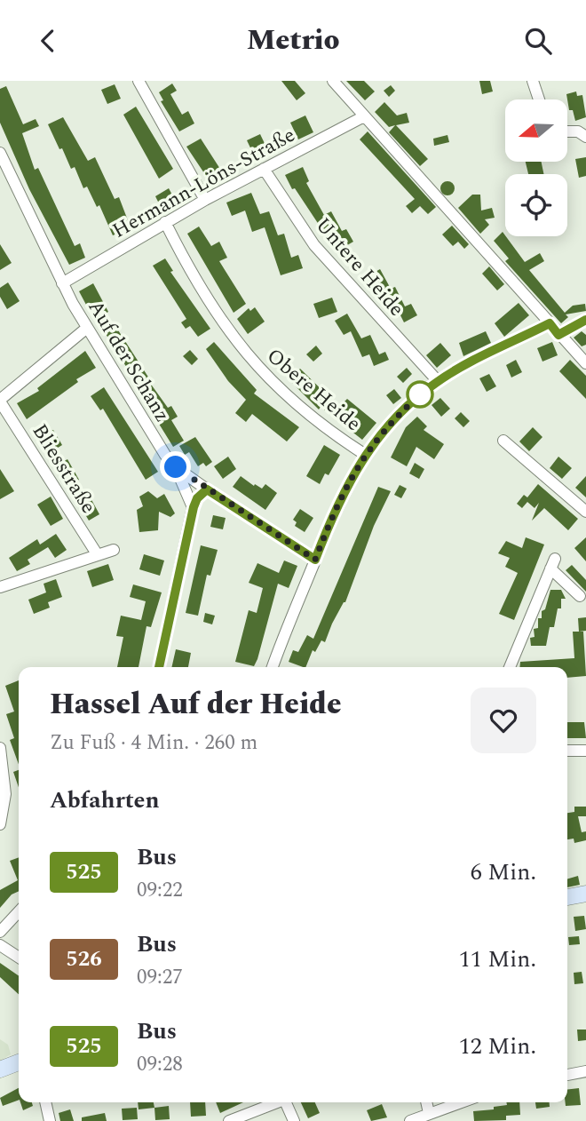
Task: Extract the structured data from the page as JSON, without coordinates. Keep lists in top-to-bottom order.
{
  "streets": {
    "street": [
      "Hermann-Löns-Straße",
      "Untere Heide",
      "Auf der Schanz",
      "Obere Heide",
      "Bliesstraße"
    ]
  },
  "crossings": [
    ["Hermann-Löns-Straße", "Untere Heide"],
    ["Hermann-Löns-Straße", "Auf der Schanz"],
    ["Hermann-Löns-Straße", "Obere Heide"]
  ],
  "lines": ["bus line 525"],
  "north": "left",
  "page": {
    "header": "Metrio",
    "heading": [
      ["Hassel Auf der Heide", "Zu Fuß · 4 Min. · 260 m"],
      "Abfahrten"
    ],
    "list": [
      {
        "mark": "525",
        "name": "Bus",
        "note": "09:22",
        "value": "6 Min."
      },
      {
        "mark": "526",
        "name": "Bus",
        "note": "09:27",
        "value": "11 Min."
      },
      {
        "mark": "525",
        "name": "Bus",
        "note": "09:28",
        "value": "12 Min."
      }
    ]
  }
}
